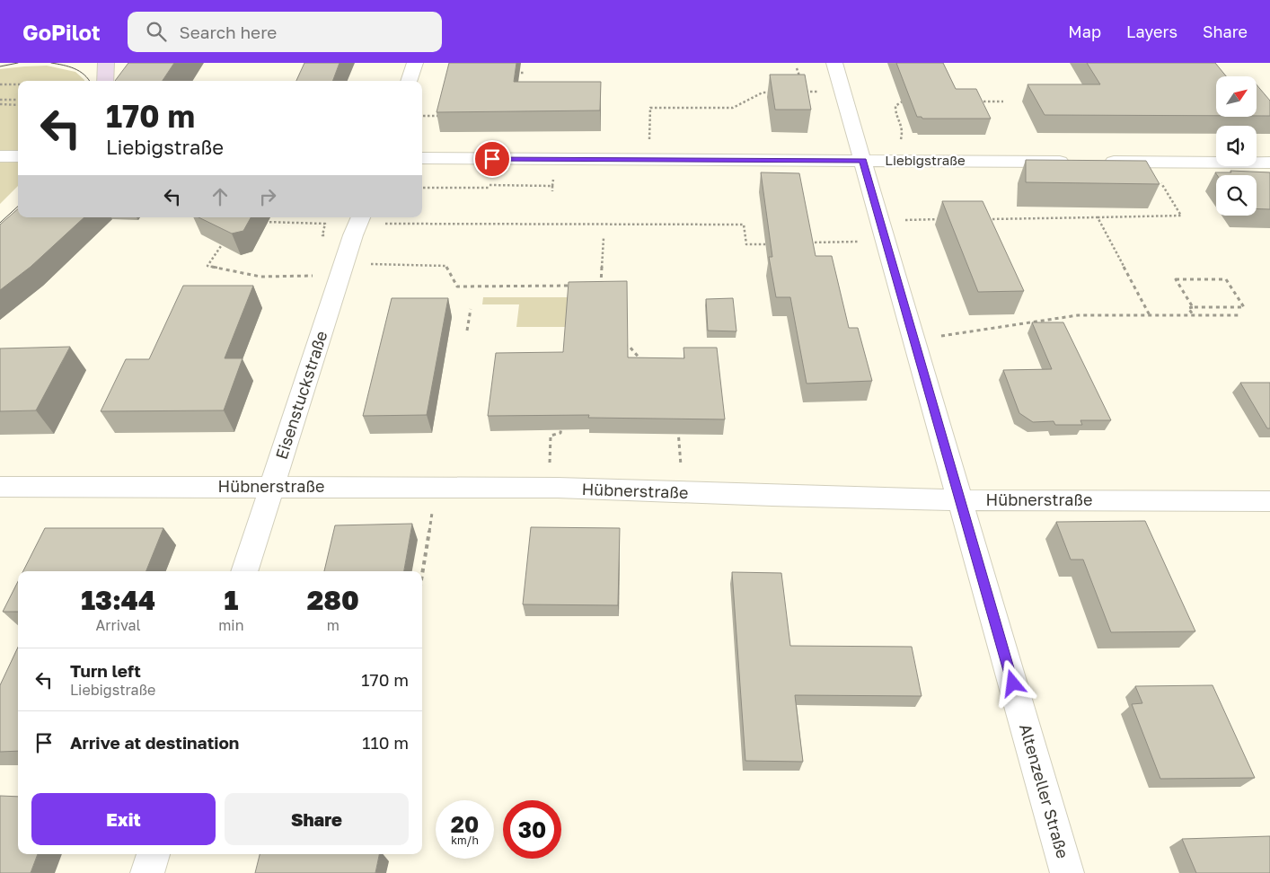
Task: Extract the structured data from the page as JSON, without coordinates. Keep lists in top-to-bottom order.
{
  "streets": {
    "street": [
      "Liebigstraße",
      "Eisenstuckstraße",
      "Hübnerstraße",
      "Altenzeller Straße"
    ]
  },
  "crossings": [
    ["Liebigstraße", "Altenzeller Straße"],
    ["Eisenstuckstraße", "Hübnerstraße"],
    ["Hübnerstraße", "Altenzeller Straße"]
  ],
  "north": "top right",
  "page": {
    "header": "GoPilot",
    "search": "Search here",
    "nav": ["Map", "Layers", "Share"],
    "turn": ["170 m", "Liebigstraße"],
    "eta": [
      "13:44",
      "Arrival",
      "1",
      "min",
      "280",
      "m"
    ],
    "list": [
      {
        "name": "Turn left",
        "note": "Liebigstraße",
        "value": "170 m"
      },
      {
        "name": "Arrive at destination",
        "value": "110 m"
      }
    ],
    "buttons": ["Exit", "Share"],
    "speed": "20 km/h",
    "limit": "30"
  }
}
